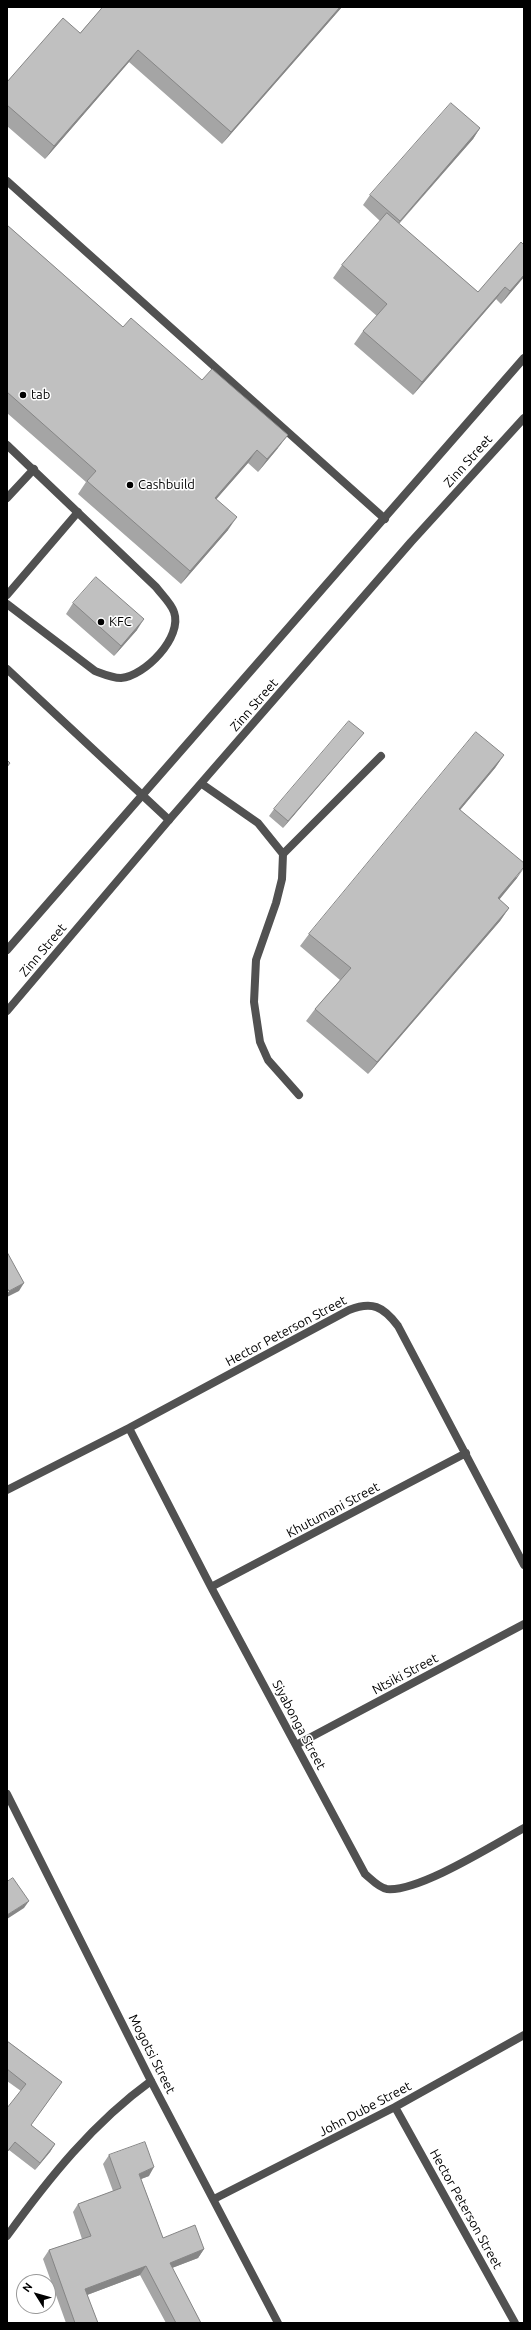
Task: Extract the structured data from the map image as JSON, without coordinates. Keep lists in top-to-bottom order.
{
  "streets": {
    "street": [
      "Zinn Street",
      "Hector Peterson Street",
      "Khutumani Street",
      "Ntsiki Street",
      "Siyabonga Street",
      "Mogotsi Street",
      "John Dube Street"
    ]
  },
  "crossings": [
    ["Hector Peterson Street", "Khutumani Street"],
    ["Hector Peterson Street", "Siyabonga Street"],
    ["Hector Peterson Street", "John Dube Street"],
    ["Khutumani Street", "Siyabonga Street"],
    ["Ntsiki Street", "Siyabonga Street"],
    ["Mogotsi Street", "John Dube Street"]
  ],
  "places": ["tab", "Cashbuild", "KFC"],
  "north": "top left"
}
